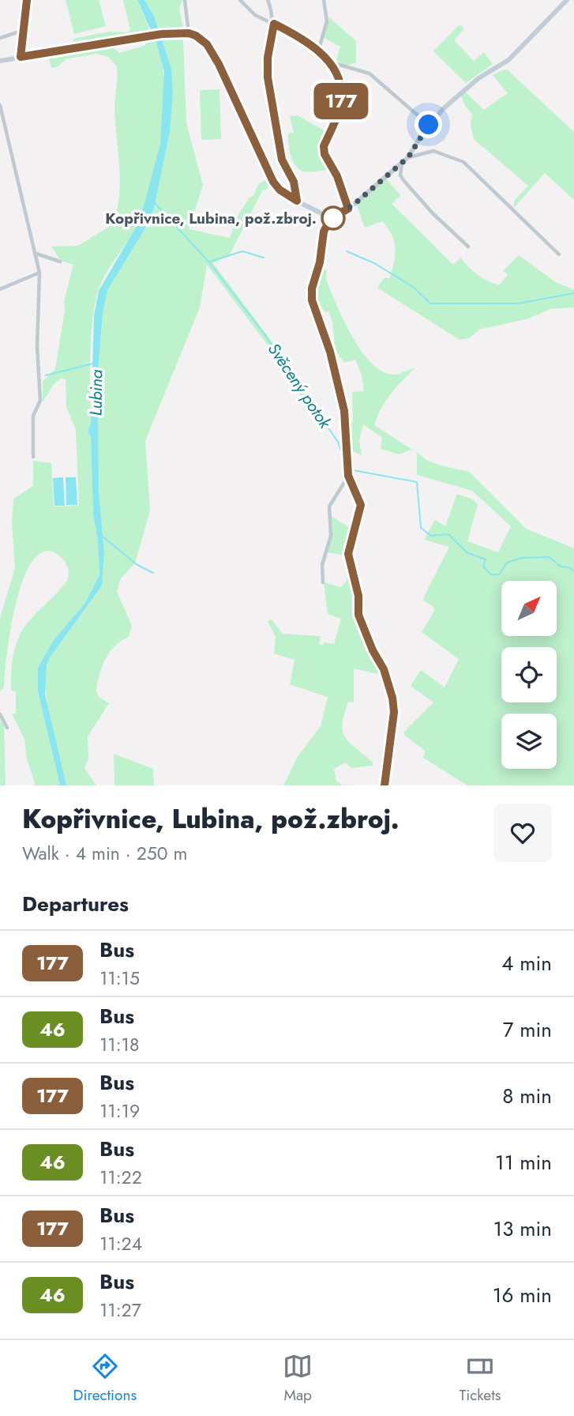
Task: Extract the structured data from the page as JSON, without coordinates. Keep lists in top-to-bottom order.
{
  "water": ["Svěcený potok", "Lubina"],
  "places": ["Kopřivnice, Lubina, pož.zbroj."],
  "lines": ["bus line 177"],
  "north": "top right",
  "page": {
    "on_map": "177",
    "heading": [
      ["Kopřivnice, Lubina, pož.zbroj.", "Walk · 4 min · 250 m"],
      "Departures"
    ],
    "list": [
      {
        "mark": "177",
        "name": "Bus",
        "note": "11:15",
        "value": "4 min"
      },
      {
        "mark": "46",
        "name": "Bus",
        "note": "11:18",
        "value": "7 min"
      },
      {
        "mark": "177",
        "name": "Bus",
        "note": "11:19",
        "value": "8 min"
      },
      {
        "mark": "46",
        "name": "Bus",
        "note": "11:22",
        "value": "11 min"
      },
      {
        "mark": "177",
        "name": "Bus",
        "note": "11:24",
        "value": "13 min"
      },
      {
        "mark": "46",
        "name": "Bus",
        "note": "11:27",
        "value": "16 min"
      }
    ],
    "tabs": ["Directions", "Map", "Tickets"]
  }
}
